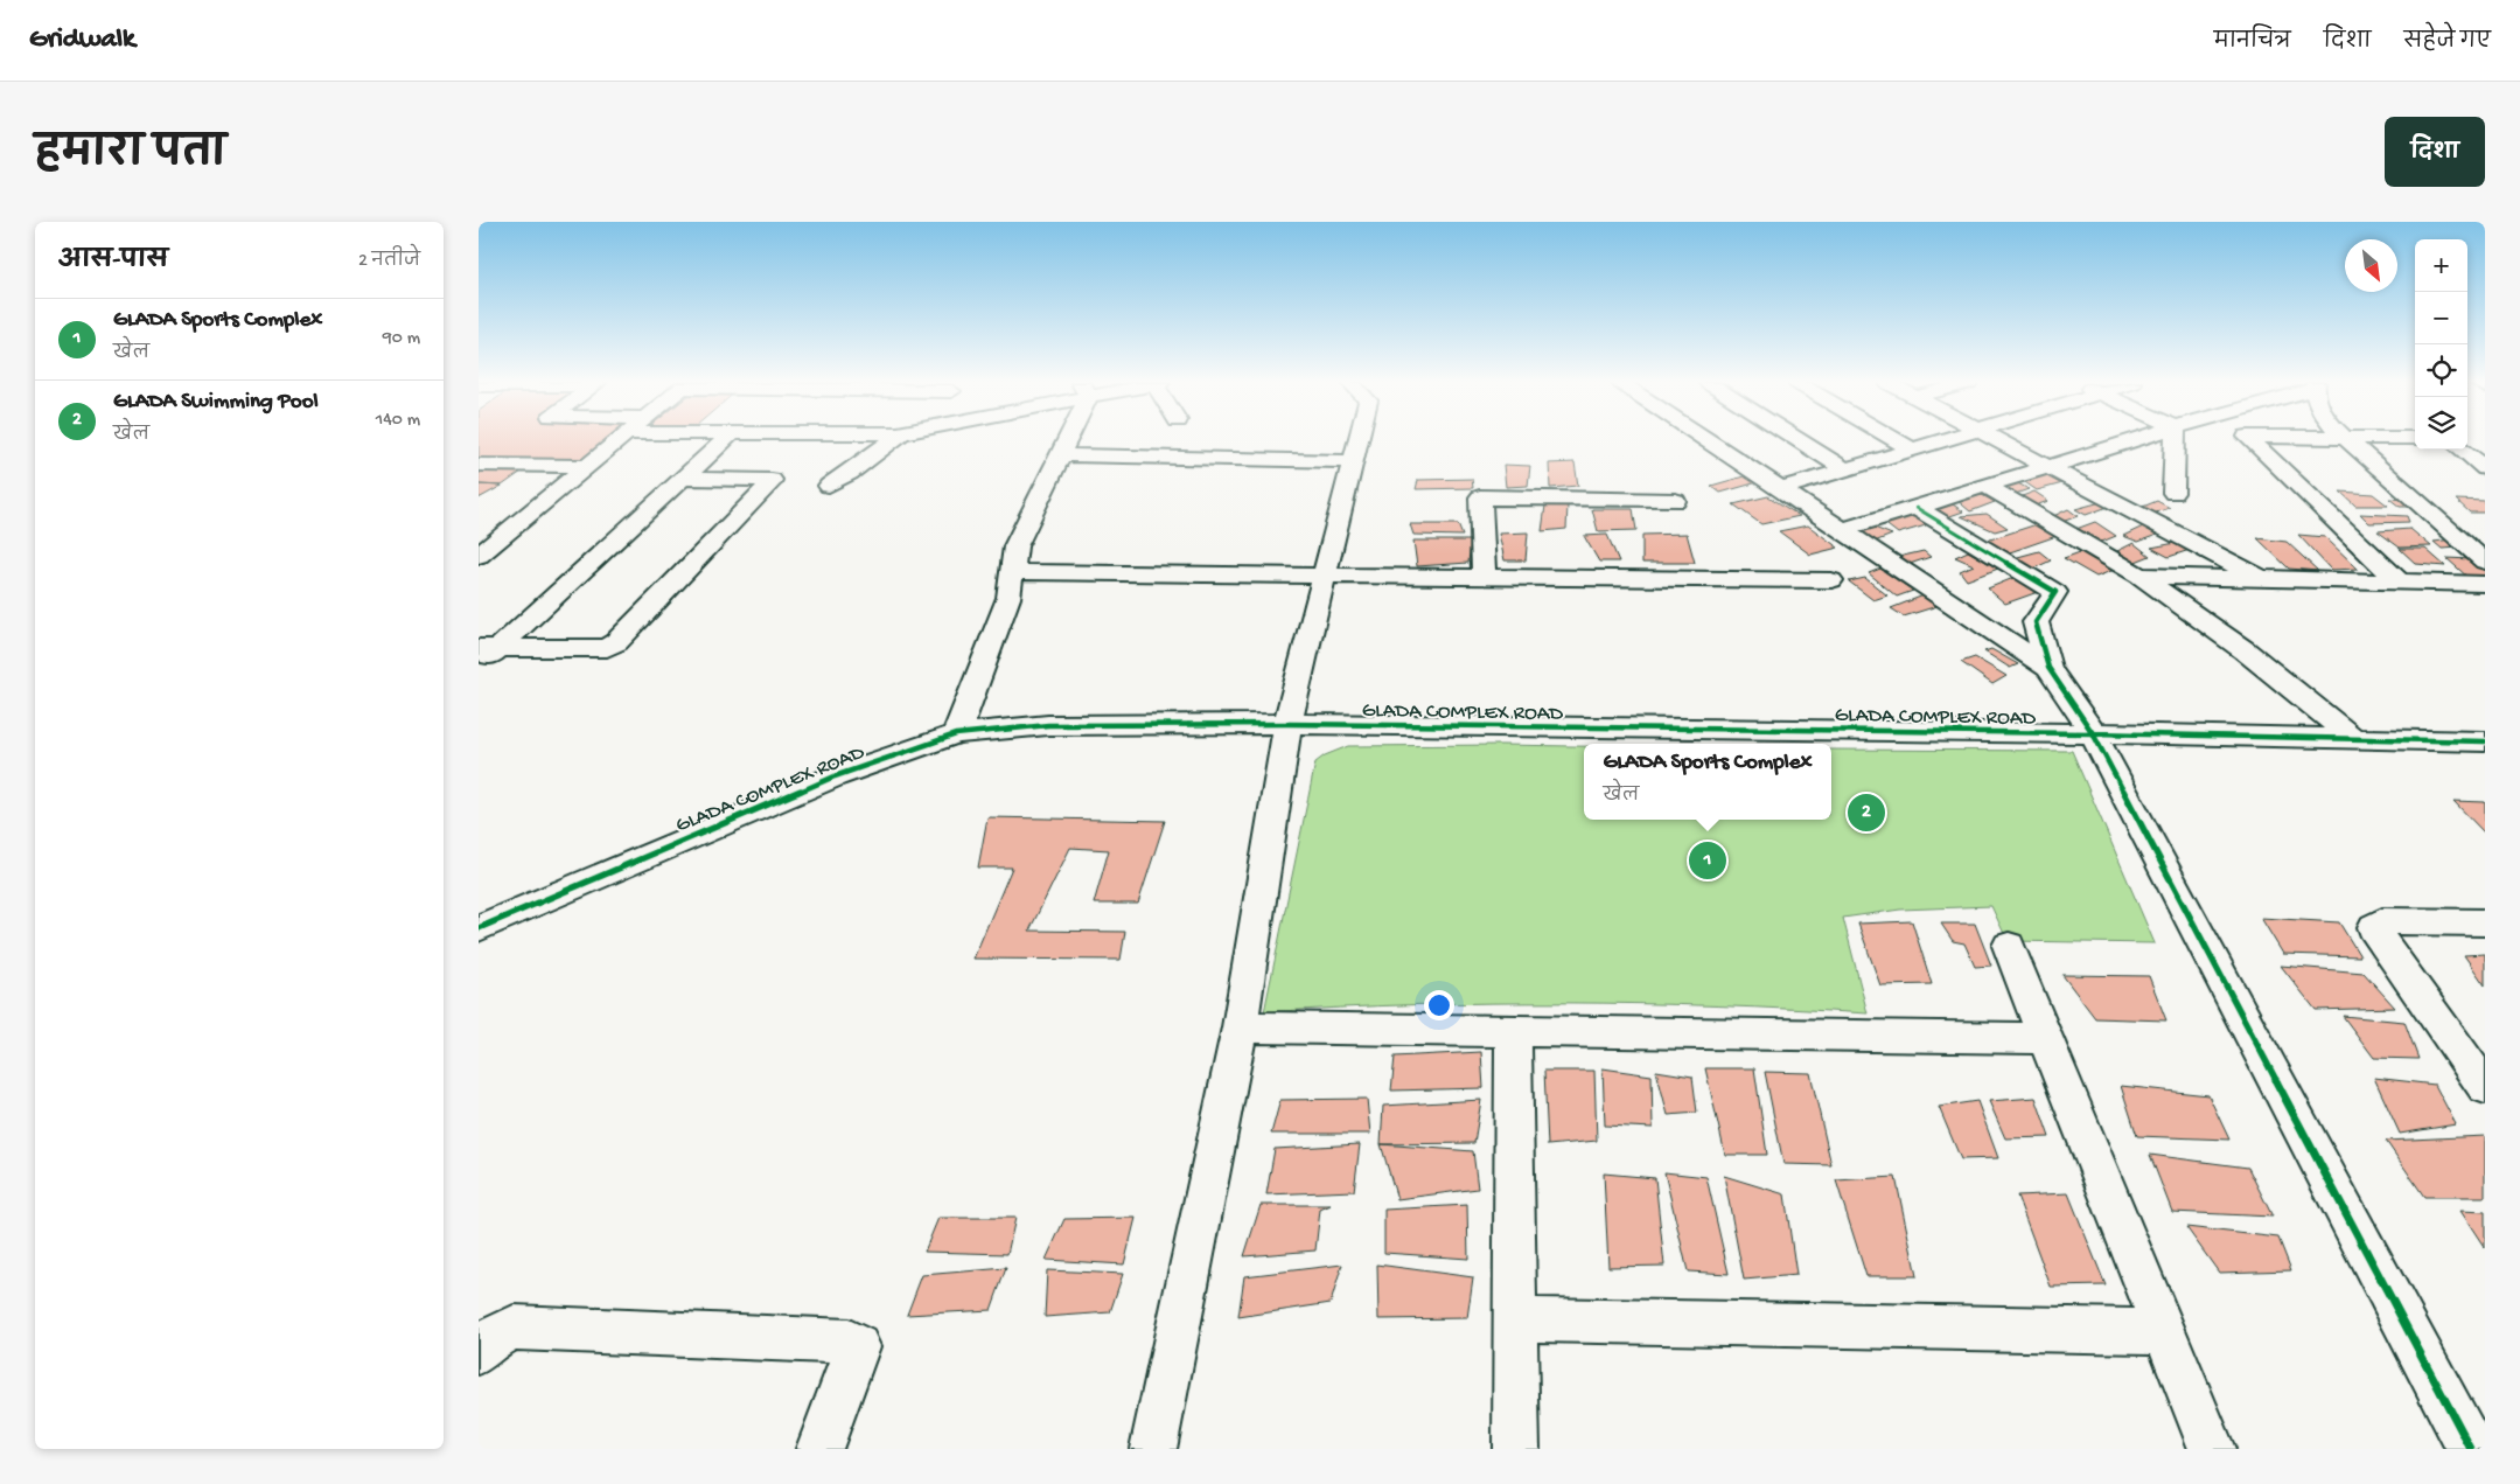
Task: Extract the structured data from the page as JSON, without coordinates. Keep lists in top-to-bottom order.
{
  "streets": {
    "street": ["GLADA COMPLEX ROAD"]
  },
  "north": "bottom right",
  "page": {
    "header": "Gridwalk",
    "nav": ["मानचित्र", "दिशा", "सहेजे गए"],
    "title": "हमारा पता",
    "buttons": "दिशा",
    "heading": ["आस-पास", "2 नतीजे"],
    "map_buttons": ["+", "−"],
    "list": [
      {
        "mark": "1",
        "name": "GLADA Sports Complex",
        "note": "खेल",
        "value": "90 m"
      },
      {
        "mark": "2",
        "name": "GLADA Swimming Pool",
        "note": "खेल",
        "value": "140 m"
      }
    ],
    "popup": ["GLADA Sports Complex", "खेल"],
    "pins": ["2", "1"]
  }
}
